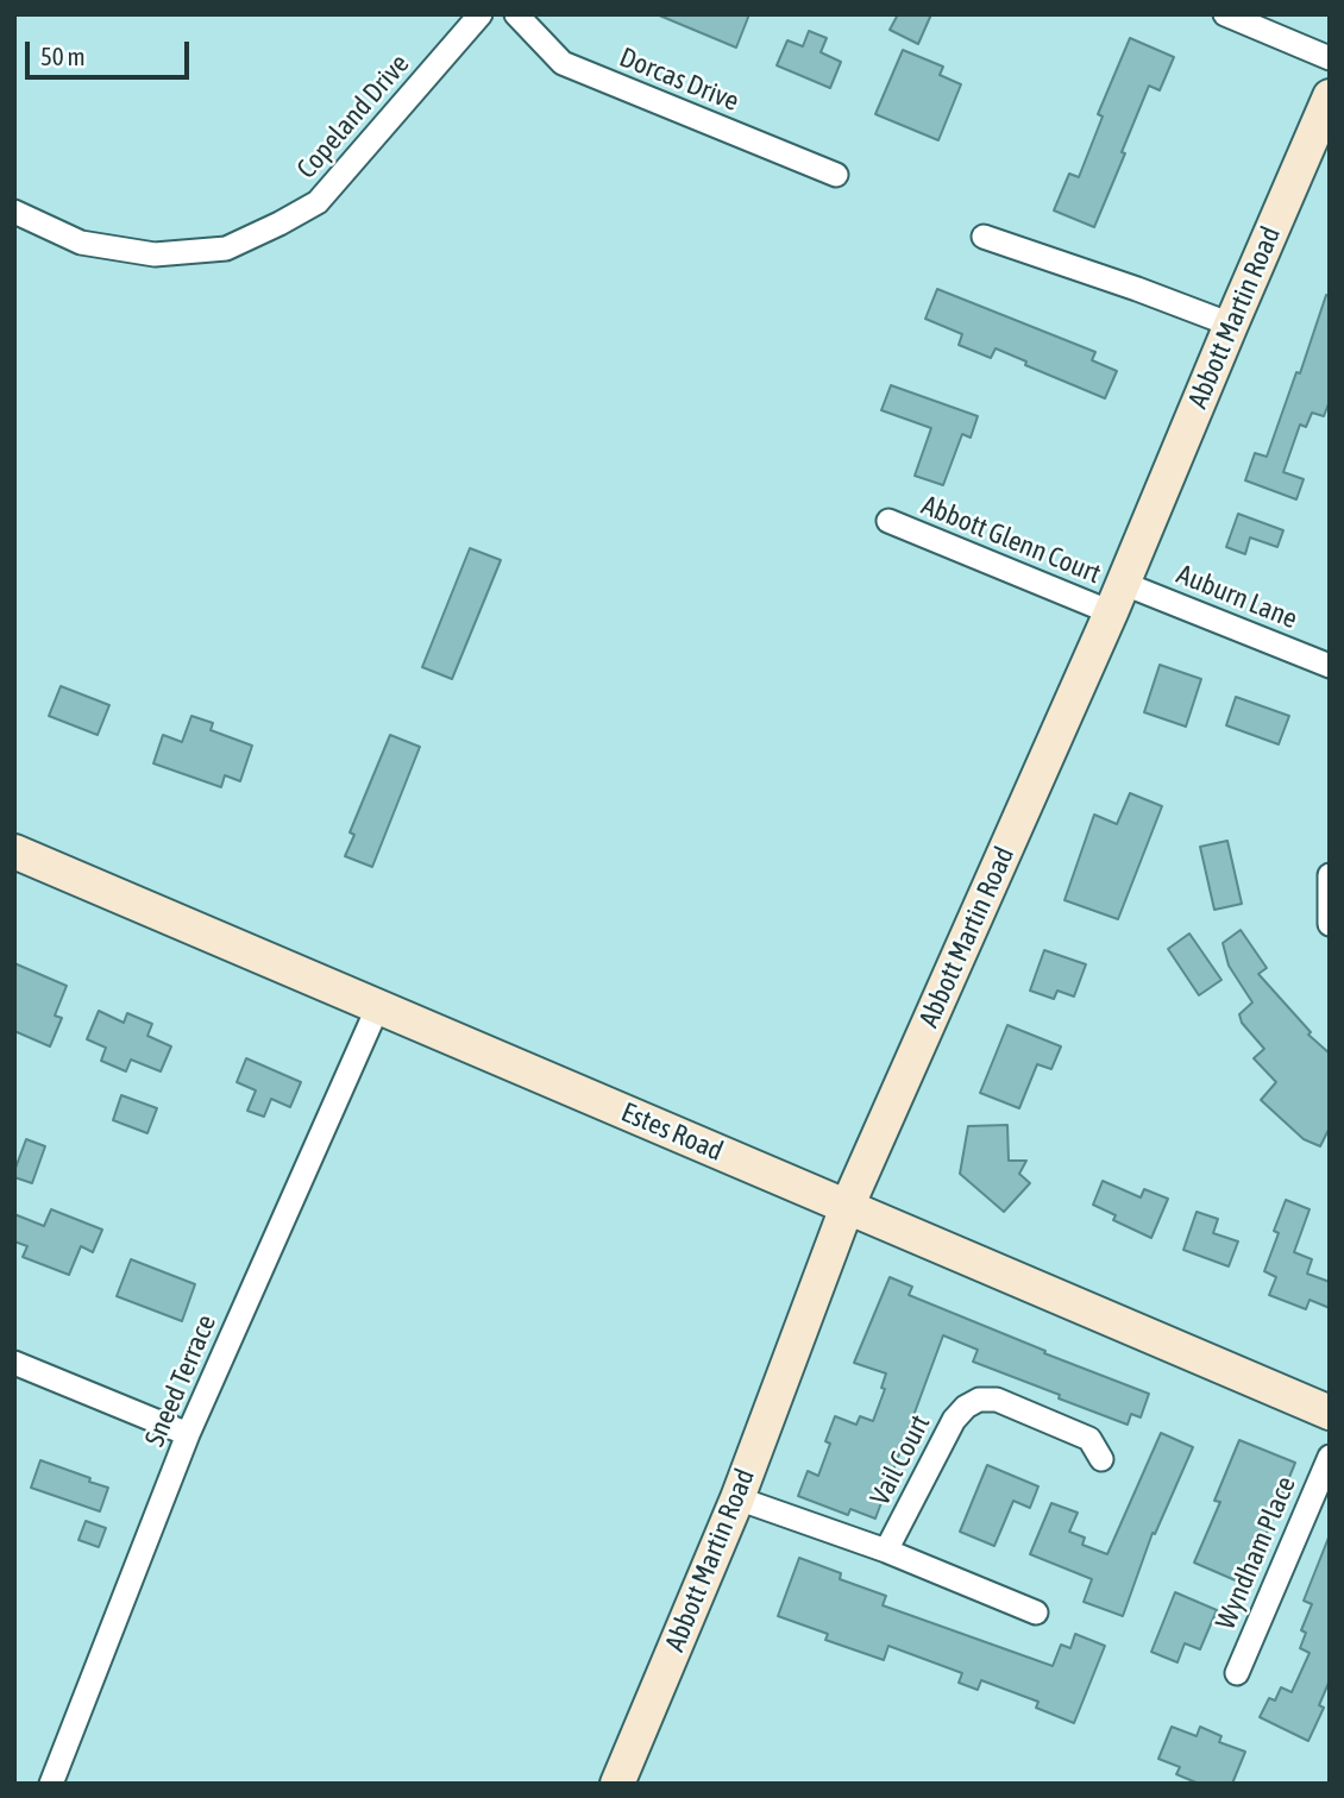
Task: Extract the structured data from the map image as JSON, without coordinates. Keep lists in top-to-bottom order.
{
  "streets": {
    "main road": ["Abbott Martin Road", "Estes Road"],
    "street": [
      "Dorcas Drive",
      "Copeland Drive",
      "Abbott Glenn Court",
      "Auburn Lane",
      "Sneed Terrace",
      "Vail Court",
      "Wyndham Place"
    ]
  },
  "crossings": [
    ["Abbott Martin Road", "Abbott Glenn Court"],
    ["Abbott Martin Road", "Auburn Lane"],
    ["Abbott Martin Road", "Estes Road"],
    ["Abbott Glenn Court", "Auburn Lane"],
    ["Estes Road", "Sneed Terrace"]
  ],
  "scale_bar": "50 m"
}
